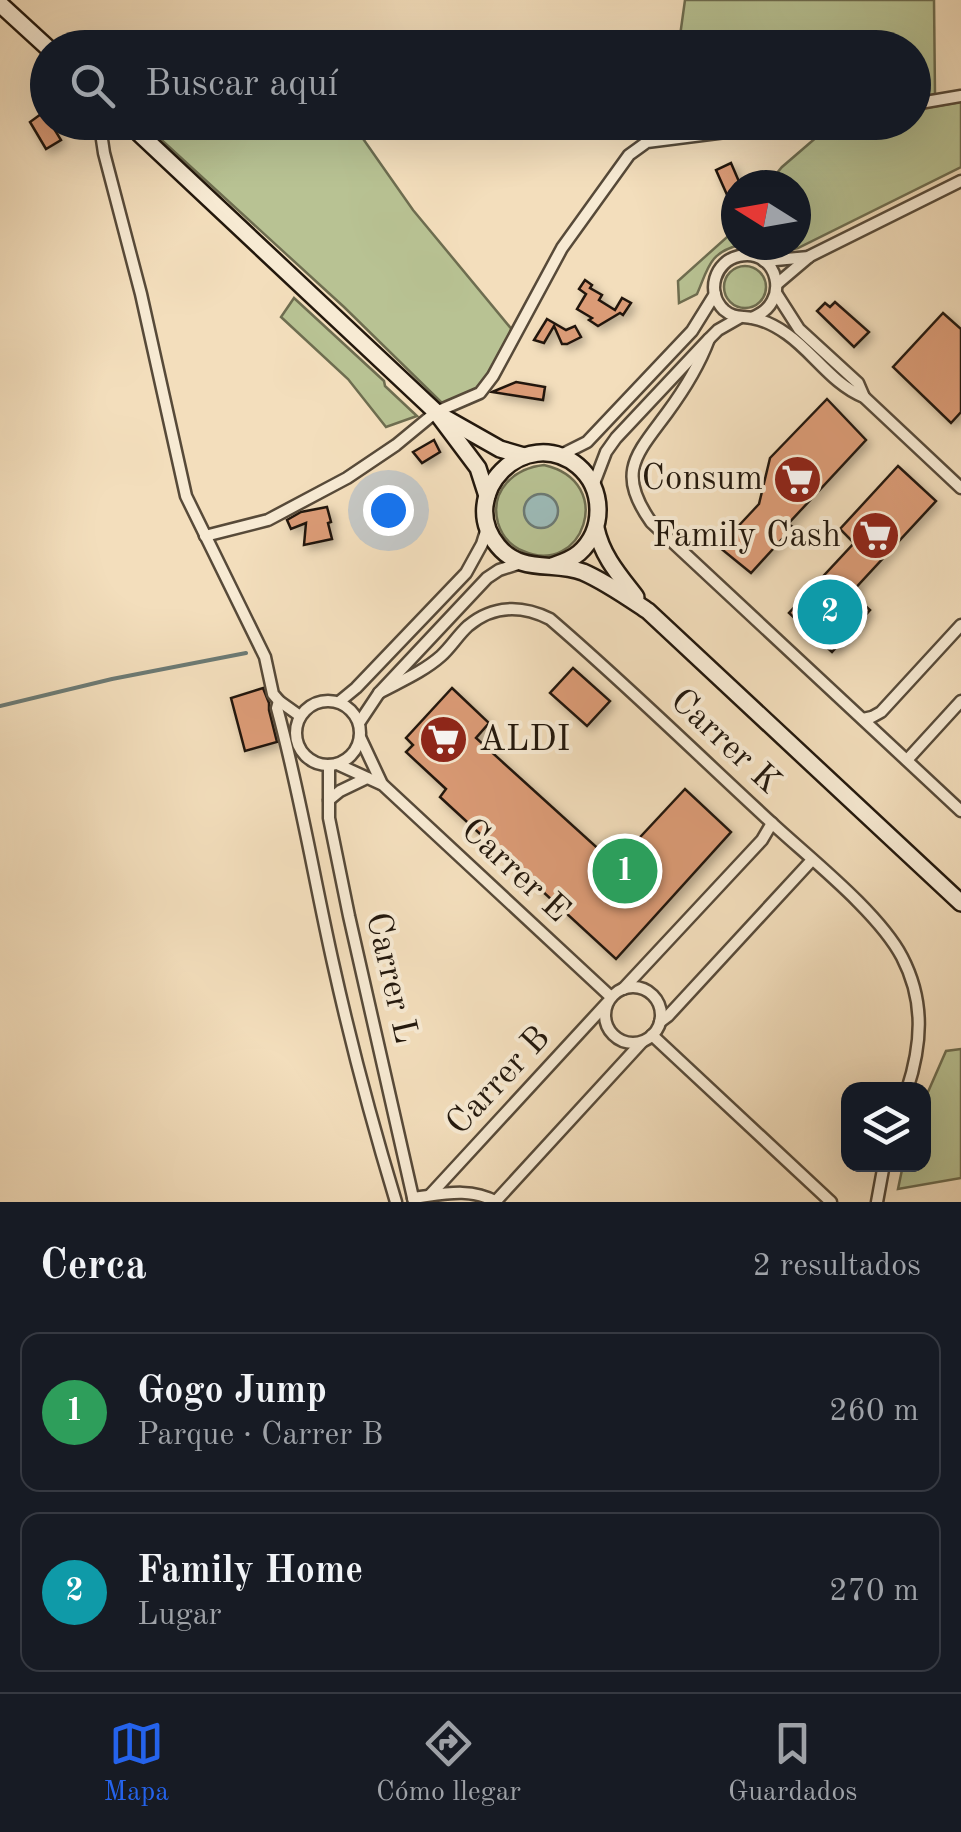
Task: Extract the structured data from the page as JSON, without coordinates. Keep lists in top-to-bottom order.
{
  "streets": {
    "street": [
      "Carrer K",
      "Carrer E",
      "Carrer L",
      "Carrer B"
    ]
  },
  "crossings": [
    ["Carrer E", "Carrer B"]
  ],
  "places": {
    "supermarket": ["Consum", "Family Cash", "ALDI"]
  },
  "north": "left",
  "page": {
    "search": "Buscar aquí",
    "pins": ["2", "1"],
    "heading": ["Cerca", "2 resultados"],
    "list": [
      {
        "mark": "1",
        "name": "Gogo Jump",
        "note": "Parque · Carrer B",
        "value": "260 m"
      },
      {
        "mark": "2",
        "name": "Family Home",
        "note": "Lugar",
        "value": "270 m"
      }
    ],
    "nav": ["Mapa", "Cómo llegar", "Guardados"]
  }
}
